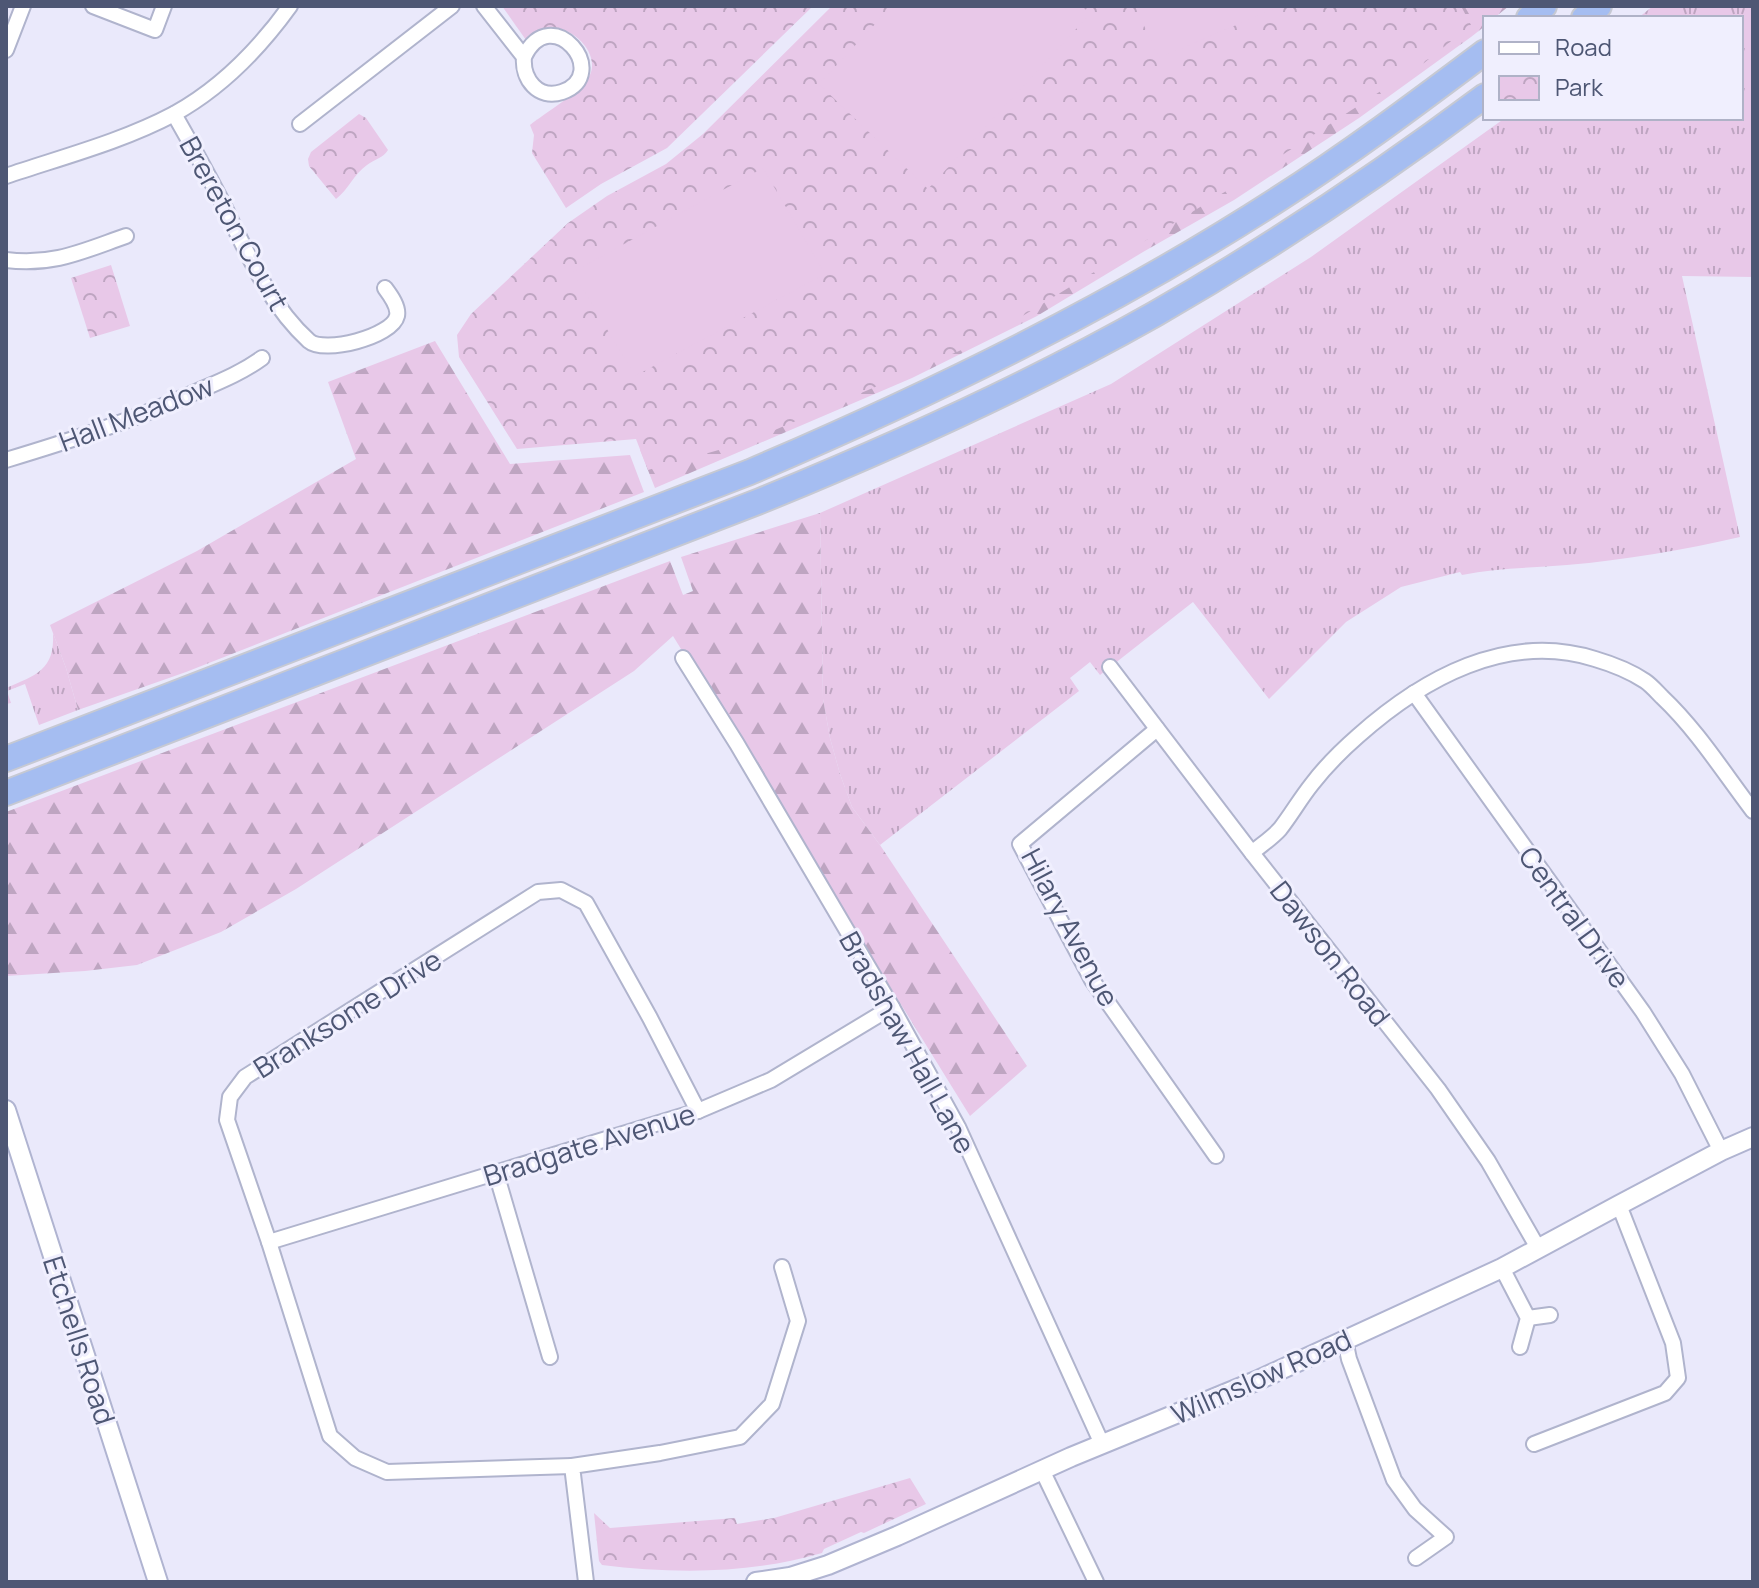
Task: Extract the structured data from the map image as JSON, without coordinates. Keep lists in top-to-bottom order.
{
  "streets": {
    "main road": ["Etchells Road", "Wilmslow Road"],
    "street": [
      "Brereton Court",
      "Hall Meadow",
      "Central Drive",
      "Hilary Avenue",
      "Dawson Road",
      "Branksome Drive",
      "Bradshaw Hall Lane",
      "Bradgate Avenue"
    ]
  },
  "crossings": [
    ["Central Drive", "Wilmslow Road"],
    ["Hilary Avenue", "Dawson Road"],
    ["Dawson Road", "Wilmslow Road"],
    ["Branksome Drive", "Bradgate Avenue"],
    ["Bradshaw Hall Lane", "Bradgate Avenue"],
    ["Bradshaw Hall Lane", "Wilmslow Road"]
  ],
  "legend": ["Road", "Park"]
}
